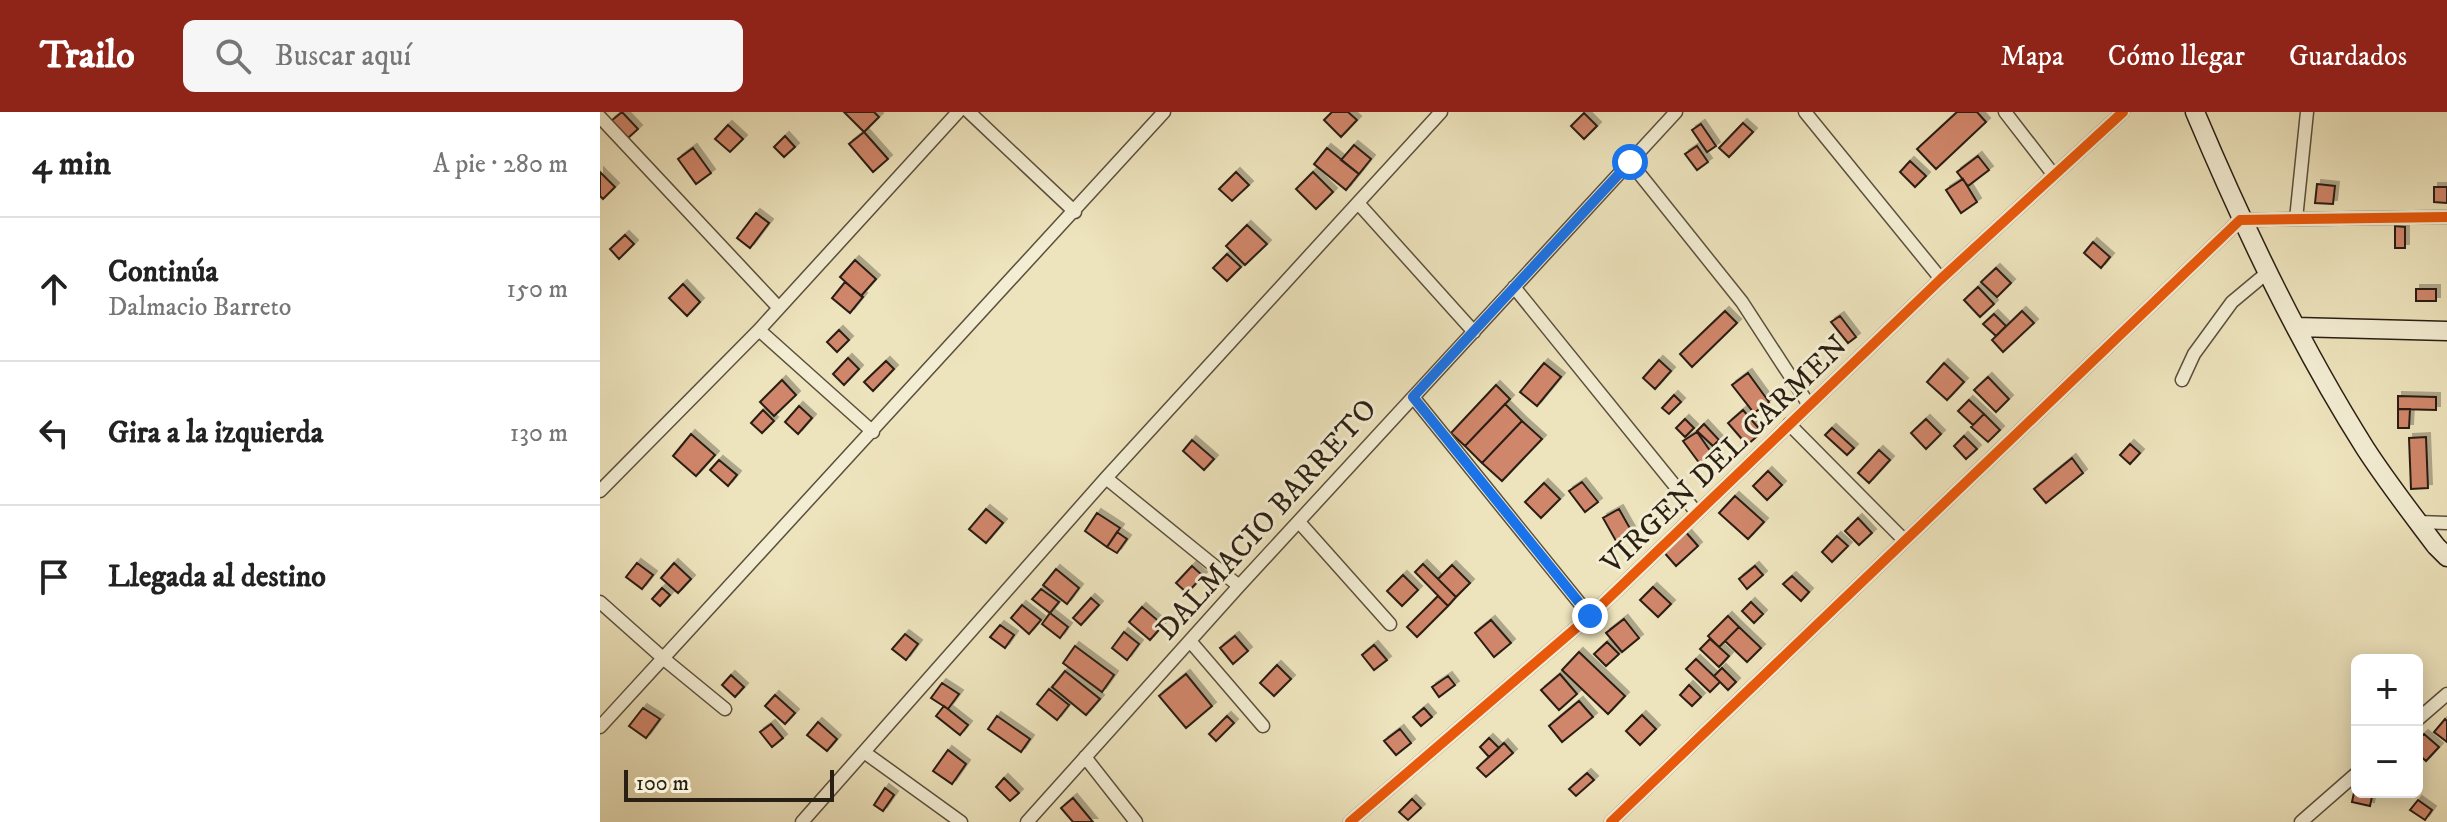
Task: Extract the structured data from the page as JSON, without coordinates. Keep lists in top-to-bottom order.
{
  "streets": {
    "street": ["VIRGEN DEL CARMEN", "DALMACIO BARRETO"]
  },
  "scale_bar": "100 m",
  "page": {
    "header": "Trailo",
    "search": "Buscar aquí",
    "nav": ["Mapa", "Cómo llegar", "Guardados"],
    "heading": ["4 min", "A pie · 280 m"],
    "list": [
      ["Continúa", "Dalmacio Barreto", "150 m"],
      ["Gira a la izquierda", "130 m"],
      "Llegada al destino"
    ],
    "map_buttons": ["+", "−"],
    "scale": "100 m"
  }
}
